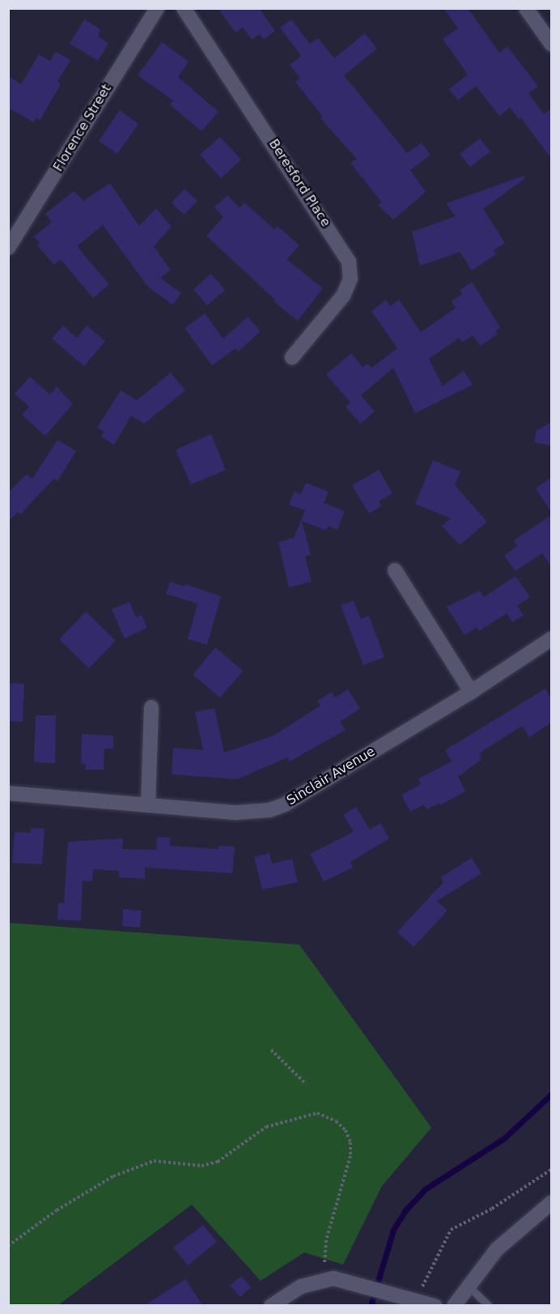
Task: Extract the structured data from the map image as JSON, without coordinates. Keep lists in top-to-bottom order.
{
  "streets": {
    "street": ["Florence Street", "Beresford Place", "Sinclair Avenue"]
  }
}
